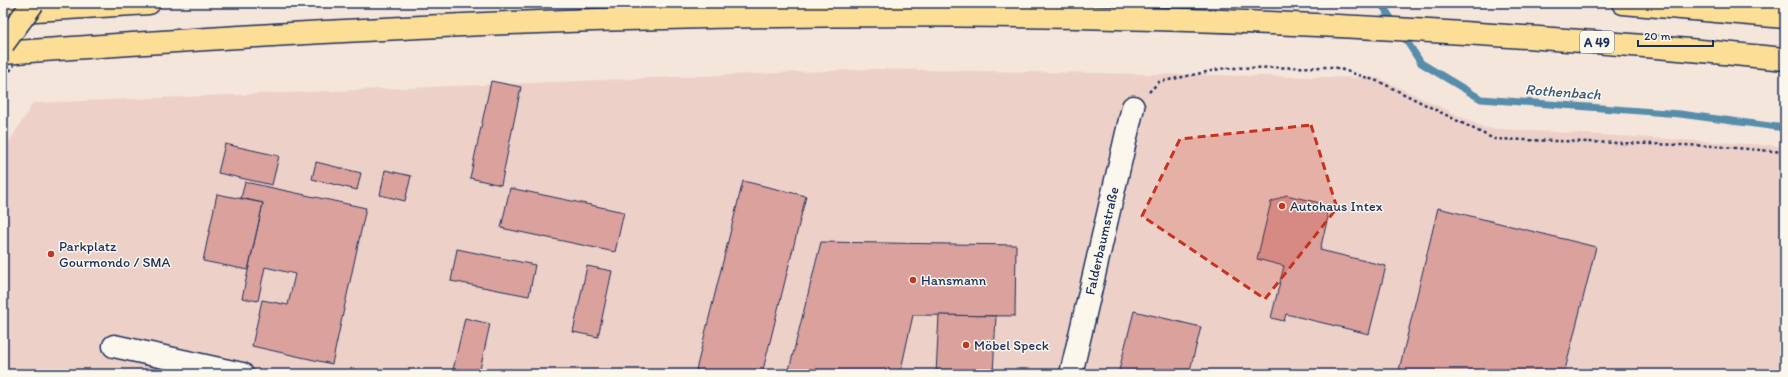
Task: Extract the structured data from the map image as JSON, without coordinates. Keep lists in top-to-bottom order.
{
  "streets": {
    "main road": ["A 49"],
    "street": ["Falderbaumstraße"]
  },
  "water": ["Rothenbach"],
  "places": [
    "Autohaus Intex",
    "Parkplatz Gourmondo / SMA",
    "Hansmann",
    "Möbel Speck"
  ],
  "scale_bar": "20 m"
}
